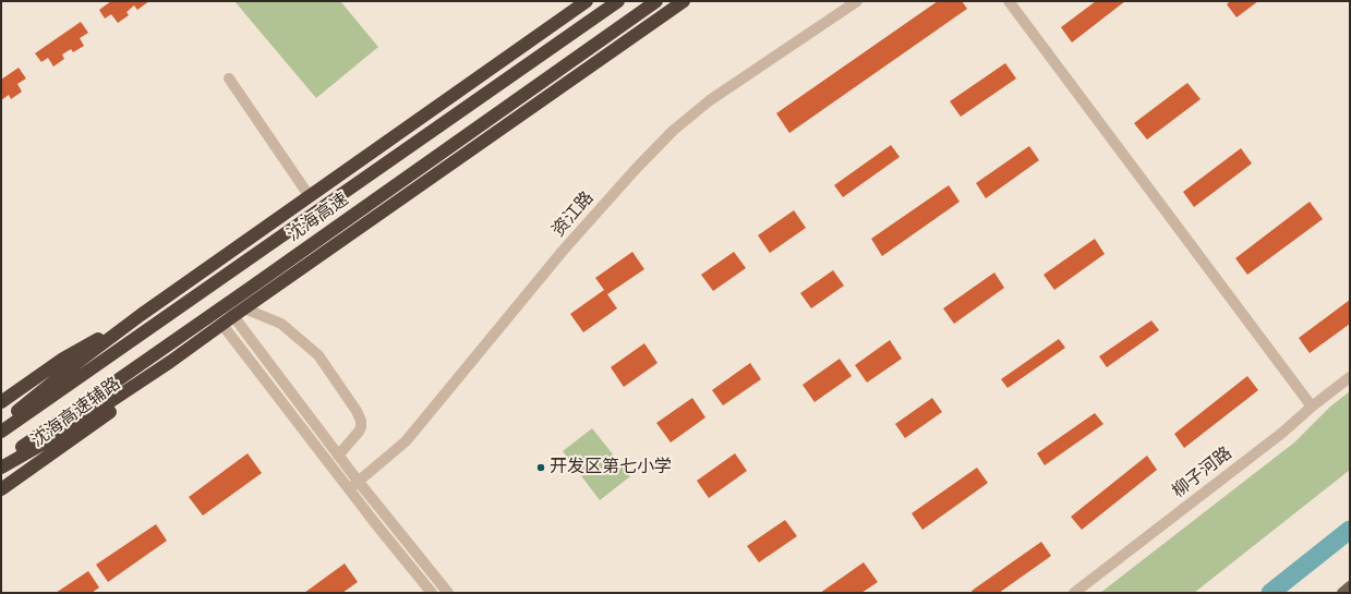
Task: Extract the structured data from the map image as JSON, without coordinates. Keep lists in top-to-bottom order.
{
  "streets": {
    "highway": ["沈海高速", "沈海高速辅路"],
    "street": ["资江路", "柳子河路"]
  },
  "places": ["开发区第七小学"]
}
